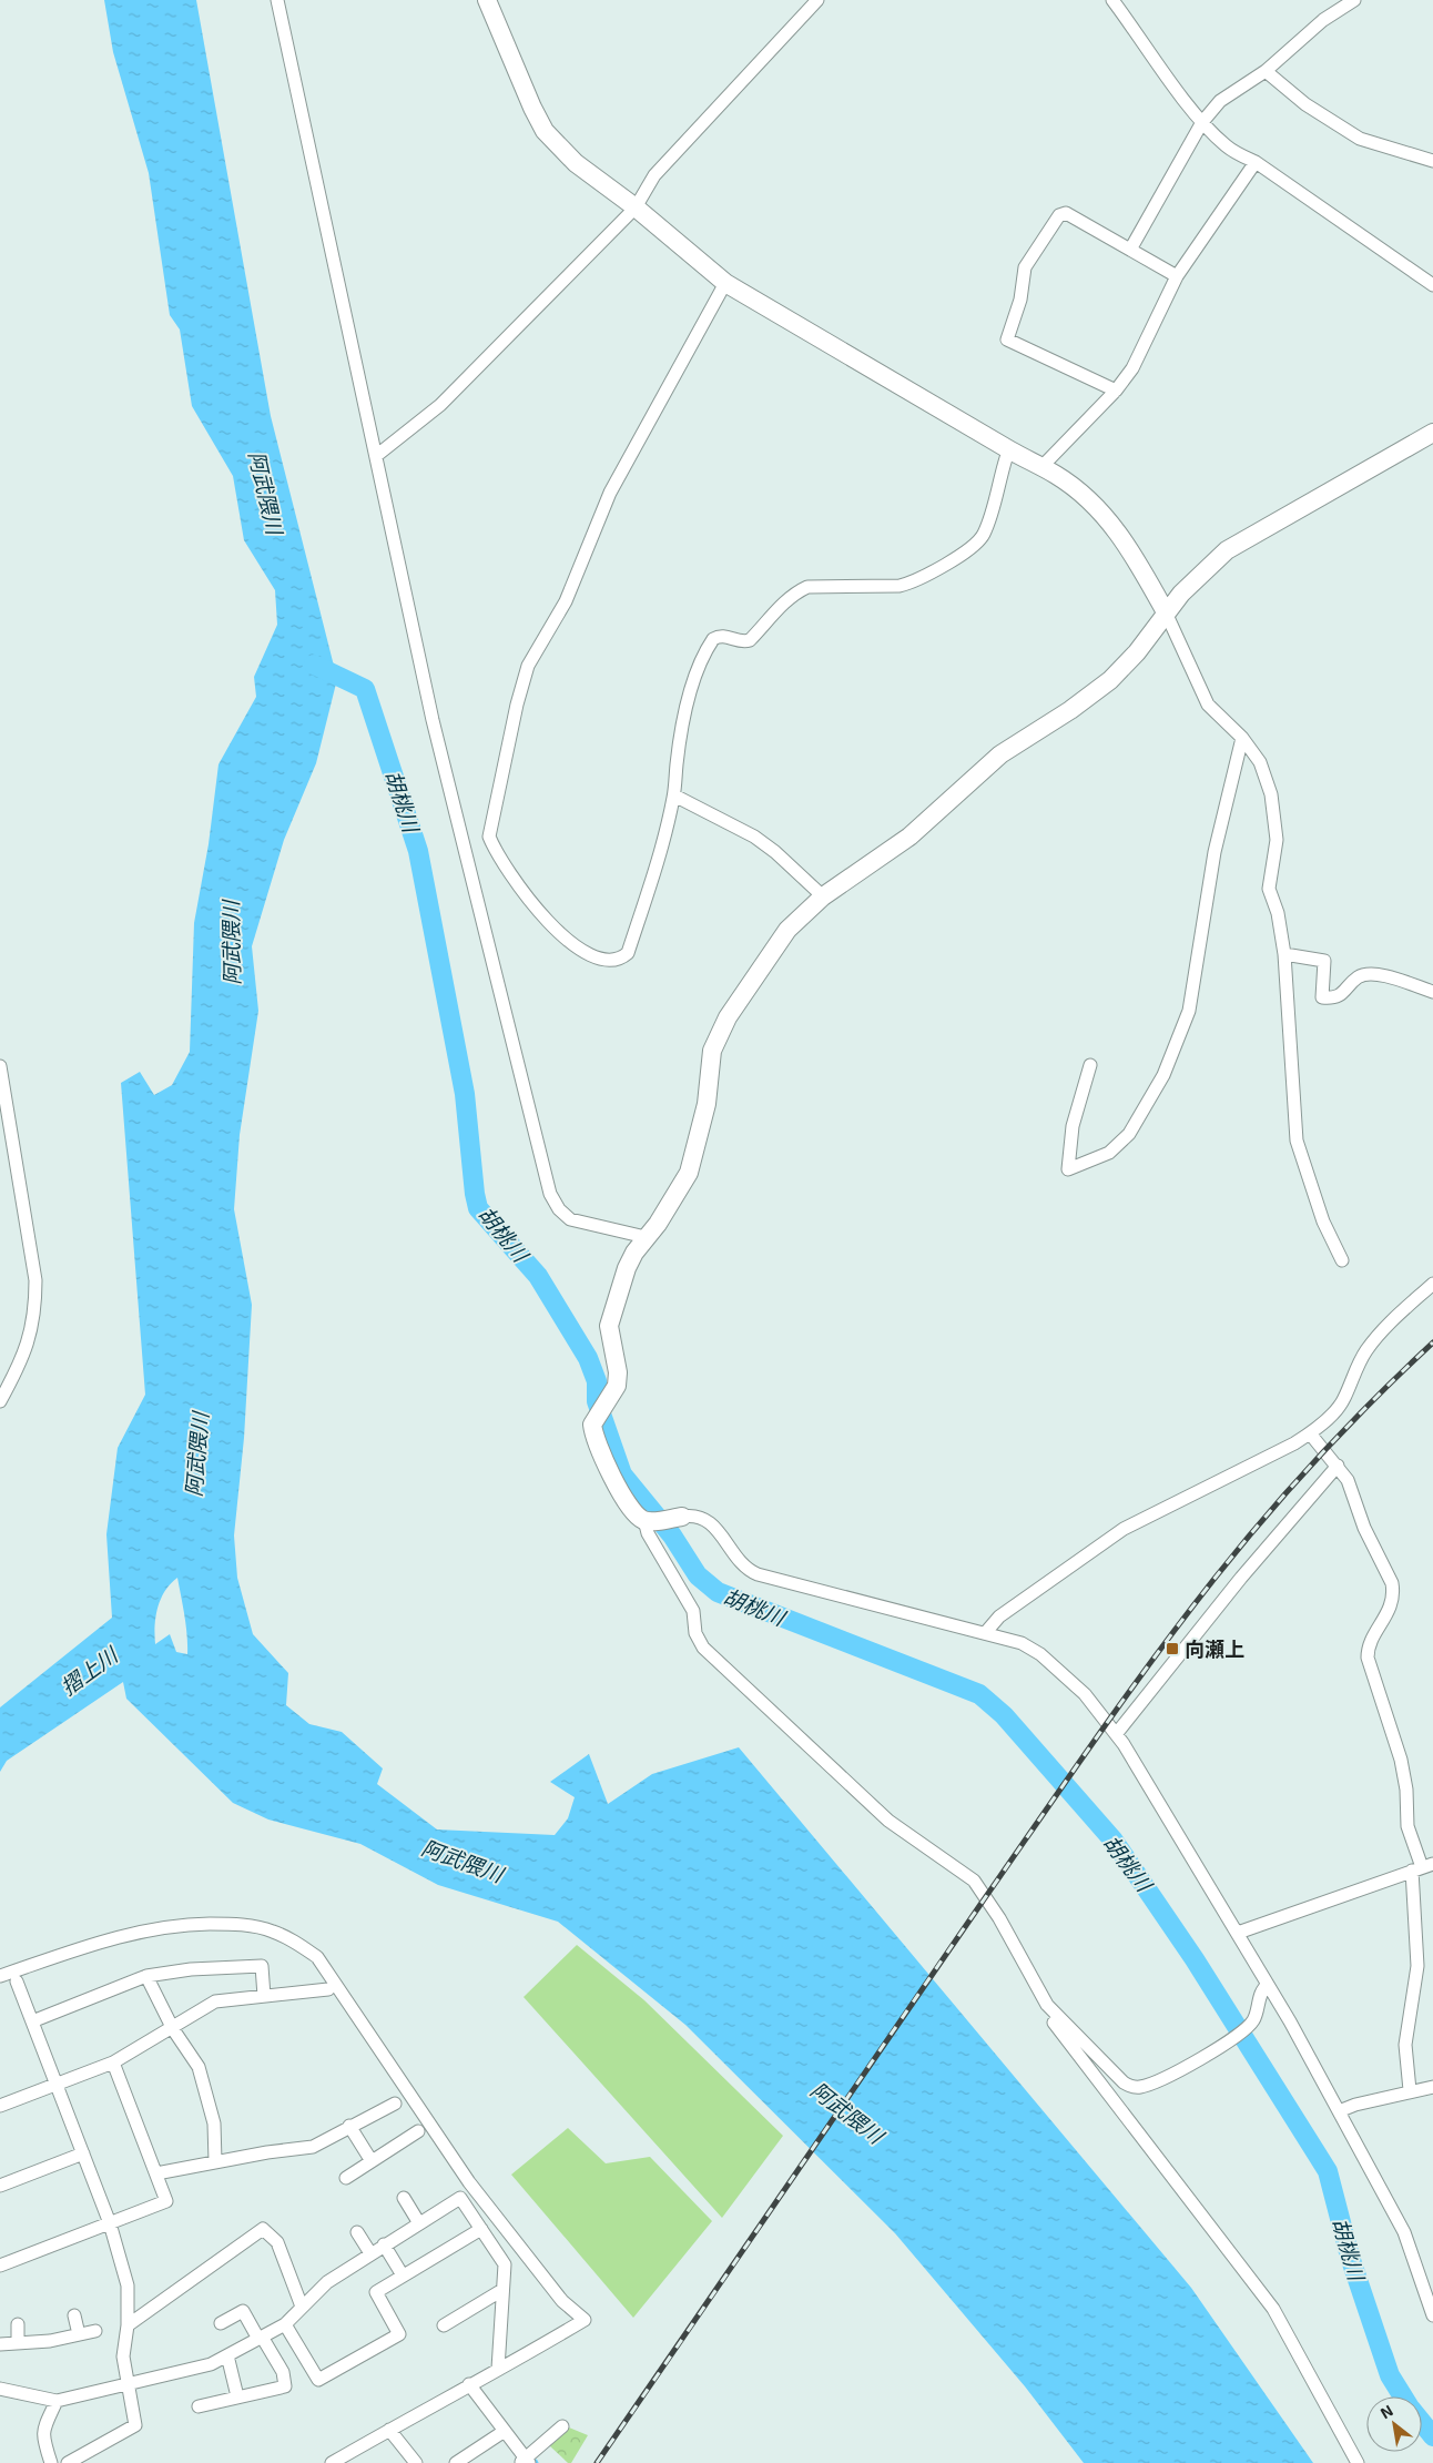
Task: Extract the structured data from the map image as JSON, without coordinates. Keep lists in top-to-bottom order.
{
  "water": ["阿武隈川", "胡桃川", "摺上川"],
  "places": {
    "transit": ["向瀬上"]
  },
  "north": "top left"
}
